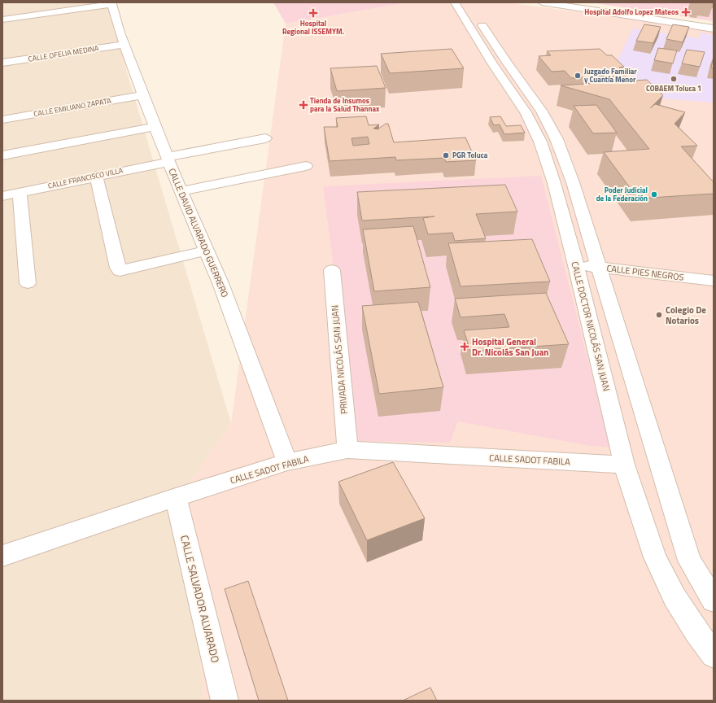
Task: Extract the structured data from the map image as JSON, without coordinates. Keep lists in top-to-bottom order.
{
  "streets": {
    "street": [
      "CALLE OFELIA MEDINA",
      "CALLE EMILIANO ZAPATA",
      "CALLE FRANCISCO VILLA",
      "CALLE DAVID ALVARADO GUERRERO",
      "CALLE PIES NEGROS",
      "CALLE DOCTOR NICOLÁS SAN JUAN",
      "PRIVADA NICOLÁS SAN JUAN",
      "CALLE SADOT FABILA",
      "CALLE SALVADOR ALVARADO"
    ]
  },
  "crossings": [
    ["CALLE OFELIA MEDINA", "CALLE DAVID ALVARADO GUERRERO"],
    ["CALLE EMILIANO ZAPATA", "CALLE DAVID ALVARADO GUERRERO"],
    ["CALLE FRANCISCO VILLA", "CALLE DAVID ALVARADO GUERRERO"],
    ["CALLE DAVID ALVARADO GUERRERO", "CALLE SADOT FABILA"],
    ["CALLE PIES NEGROS", "CALLE DOCTOR NICOLÁS SAN JUAN"],
    ["CALLE DOCTOR NICOLÁS SAN JUAN", "CALLE SADOT FABILA"],
    ["PRIVADA NICOLÁS SAN JUAN", "CALLE SADOT FABILA"],
    ["CALLE SADOT FABILA", "CALLE SALVADOR ALVARADO"]
  ],
  "places": {
    "health": [
      "Hospital Adolfo Lopez Mateos",
      "Hospital Regional ISSEMYM.",
      "Tienda de Insumos para la Salud Thannax",
      "Hospital General Dr. Nicolás San Juan"
    ],
    "other": [
      "Juzgado Familiar y Cuantía Menor",
      "COBAEM Toluca 1",
      "PGR Toluca",
      "Poder Judicial de la Federación",
      "Colegio De Notarios"
    ]
  }
}
